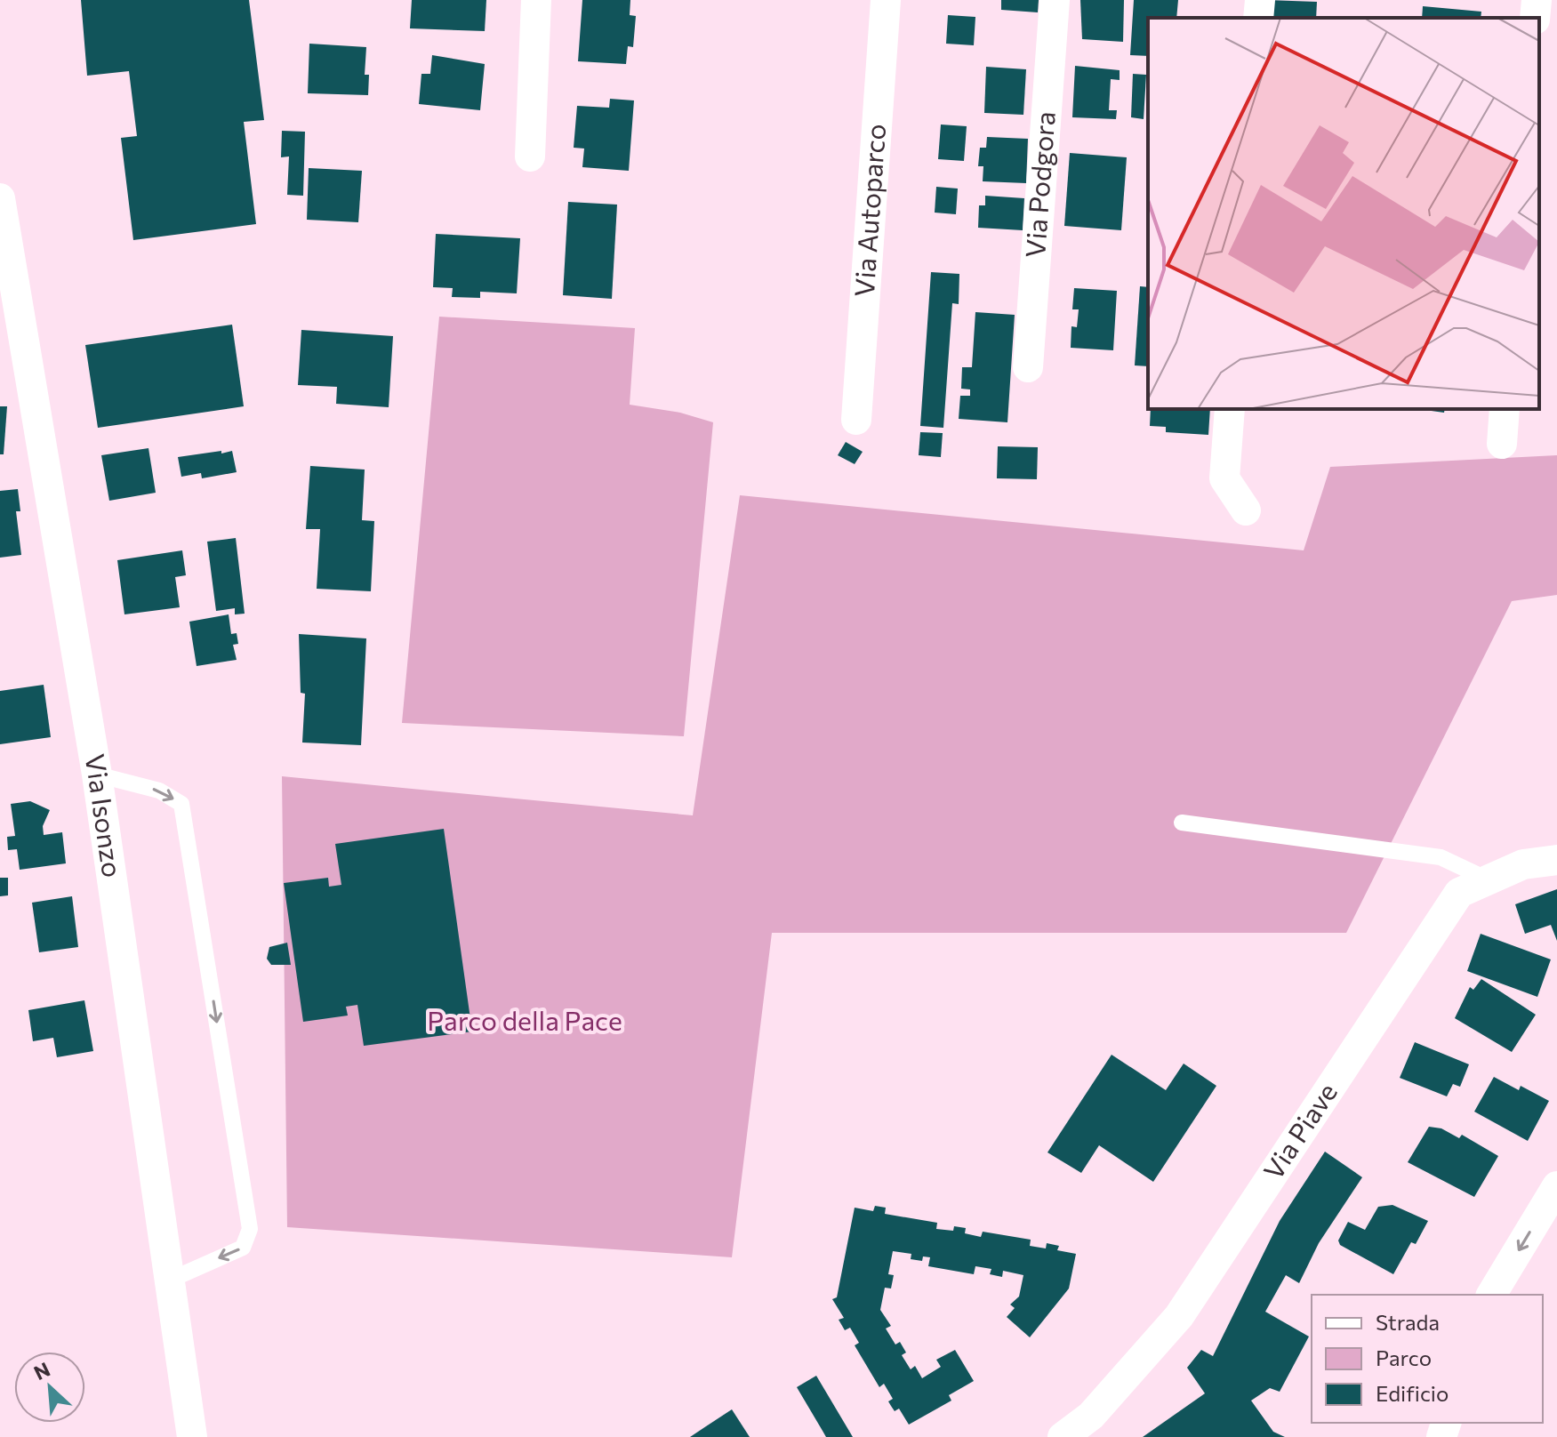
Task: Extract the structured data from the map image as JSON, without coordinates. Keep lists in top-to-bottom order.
{
  "streets": {
    "street": [
      "Via Podgora",
      "Via Autoparco",
      "Via Isonzo",
      "Via Piave"
    ]
  },
  "parks": ["Parco della Pace"],
  "legend": ["Strada", "Parco", "Edificio"],
  "north": "top left"
}
